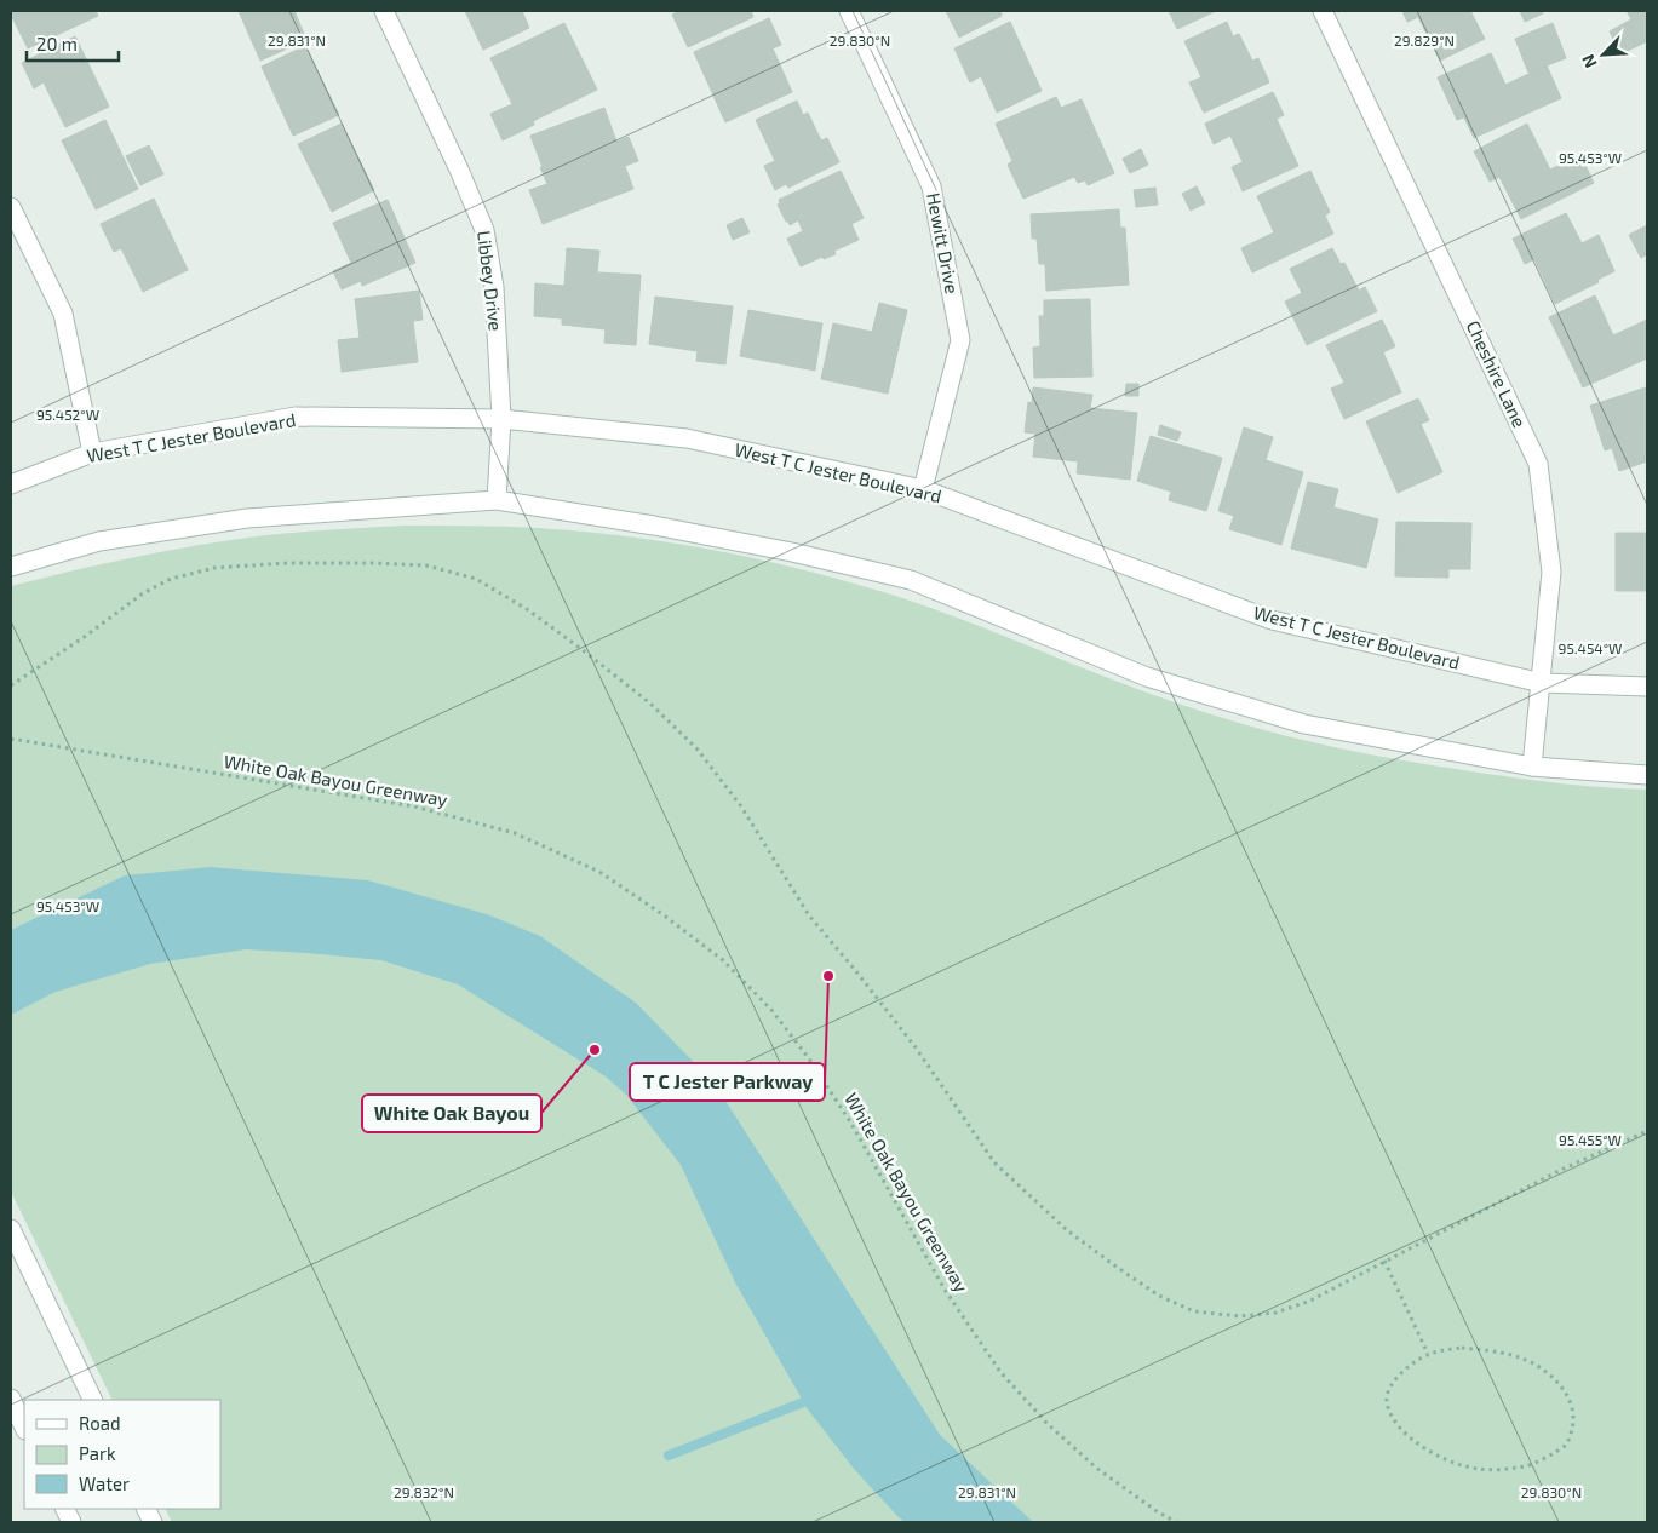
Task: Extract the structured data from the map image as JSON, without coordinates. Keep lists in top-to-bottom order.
{
  "streets": {
    "main road": [
      "Hewitt Drive",
      "Libbey Drive",
      "Cheshire Lane",
      "West T C Jester Boulevard"
    ],
    "path": ["White Oak Bayou Greenway"]
  },
  "crossings": [
    ["Hewitt Drive", "West T C Jester Boulevard"],
    ["Libbey Drive", "West T C Jester Boulevard"],
    ["Cheshire Lane", "West T C Jester Boulevard"]
  ],
  "places": ["T C Jester Parkway", "White Oak Bayou"],
  "legend": ["Road", "Park", "Water"],
  "scale_bar": "20 m",
  "north": "bottom left",
  "coordinates": [
    "29.831°N",
    "29.830°N",
    "29.829°N",
    "95.453°W",
    "95.452°W",
    "95.454°W",
    "95.455°W",
    "29.832°N"
  ]
}
